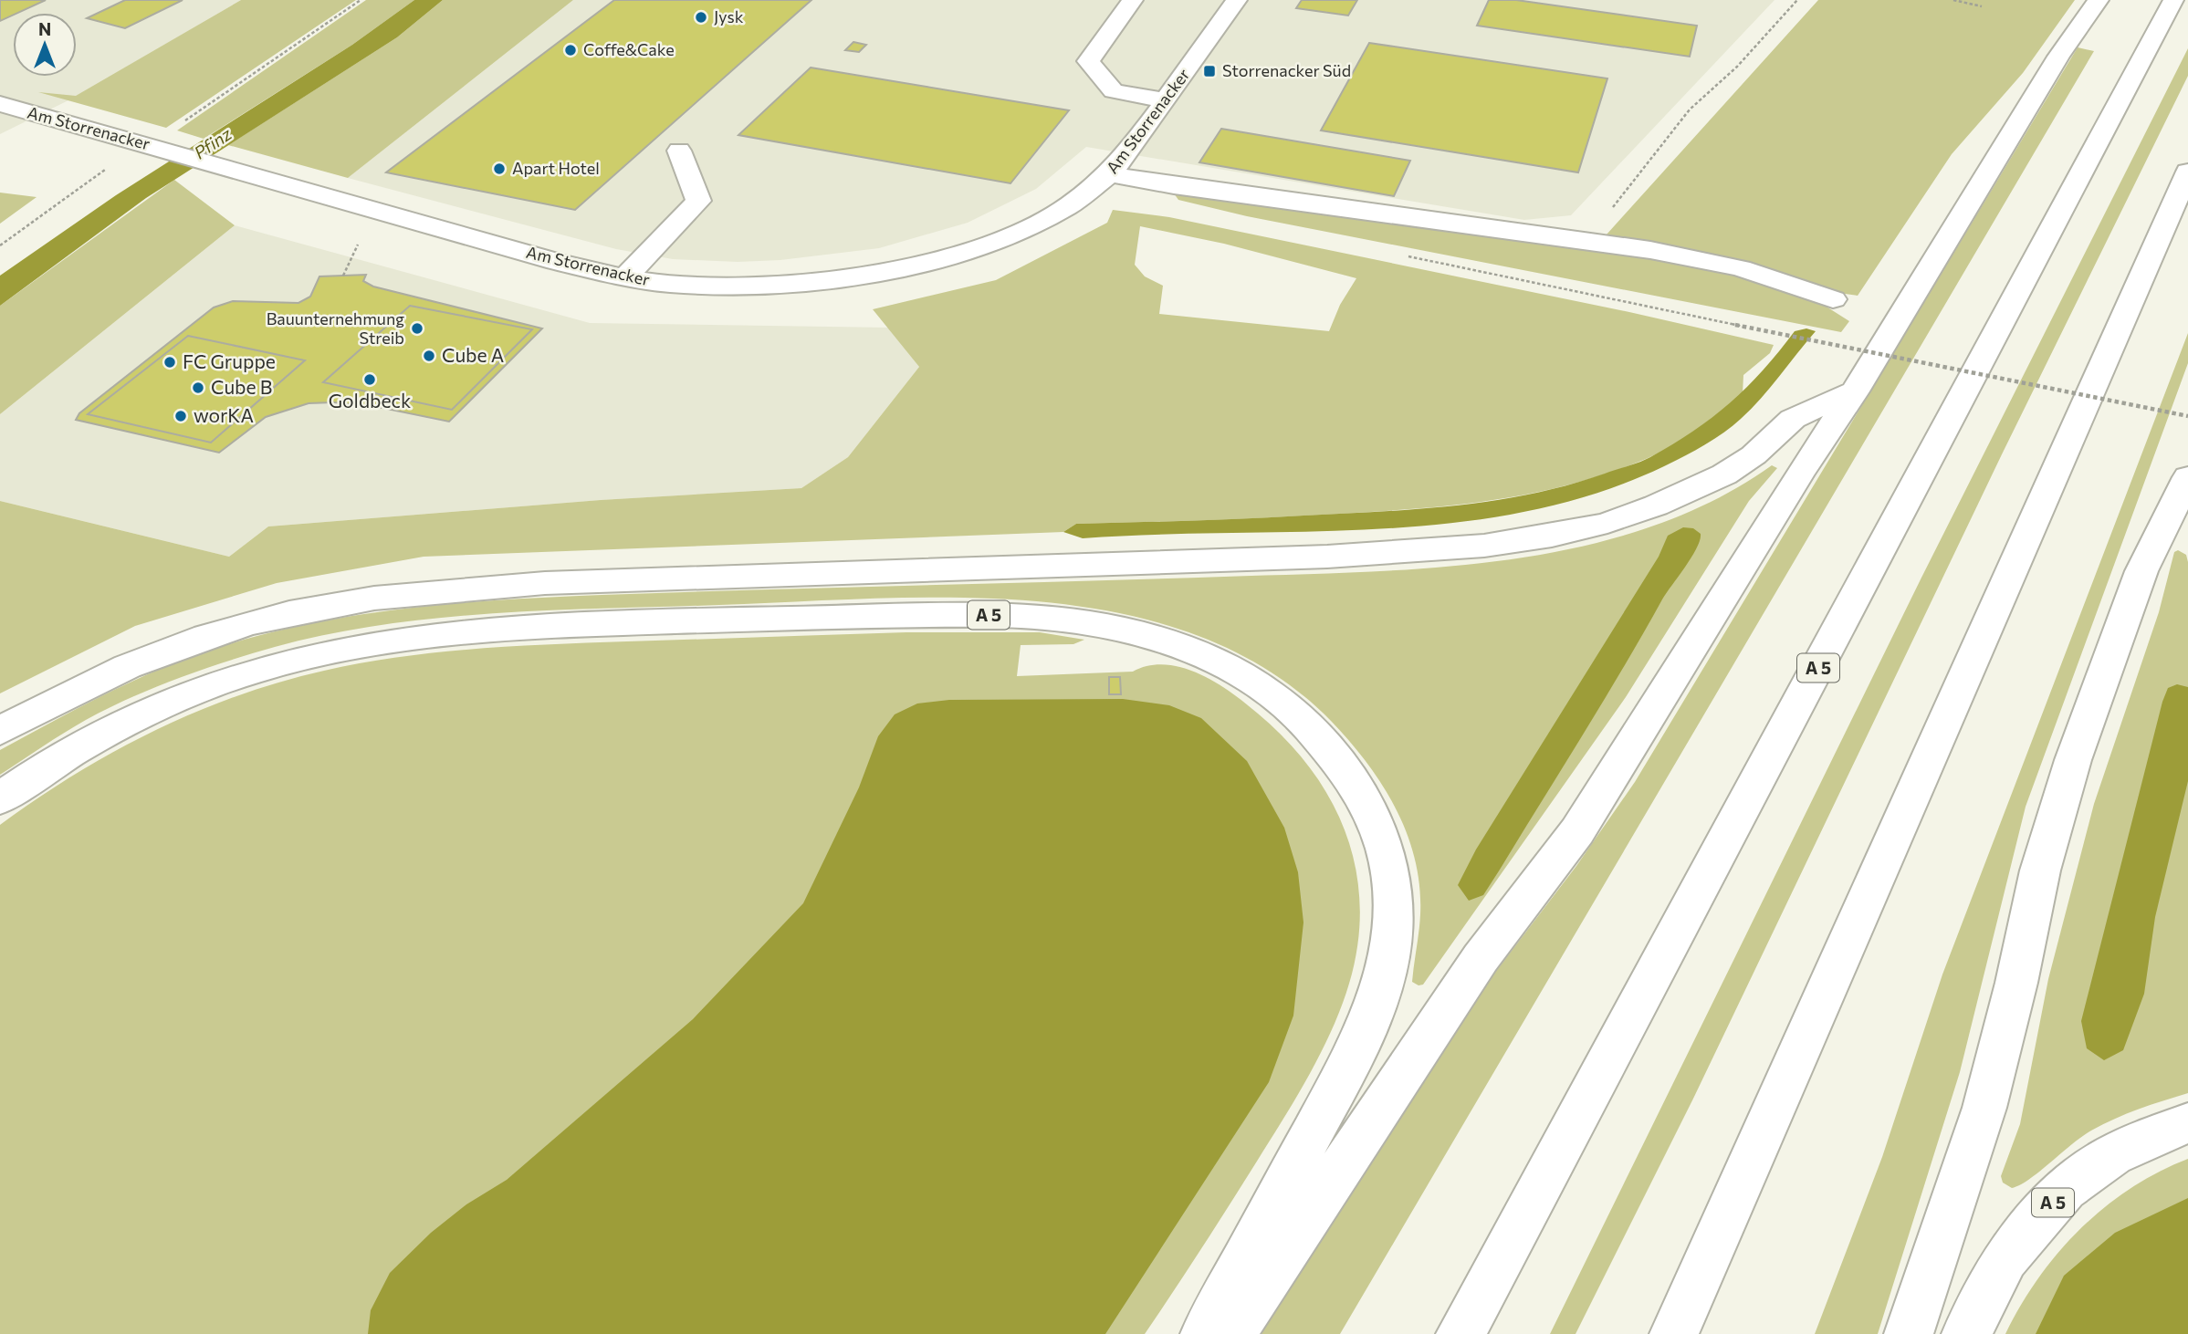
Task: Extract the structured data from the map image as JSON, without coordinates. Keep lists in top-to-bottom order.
{
  "streets": {
    "main road": ["Am Storrenacker", "A 5"]
  },
  "water": ["Pfinz"],
  "places": {
    "other": [
      "Jysk",
      "Coffe&Cake",
      "Apart Hotel",
      "Bauunternehmung Streib",
      "Cube A",
      "FC Gruppe",
      "Goldbeck",
      "Cube B",
      "worKA"
    ],
    "transit": ["Storrenacker Süd"]
  },
  "north": "top"
}
